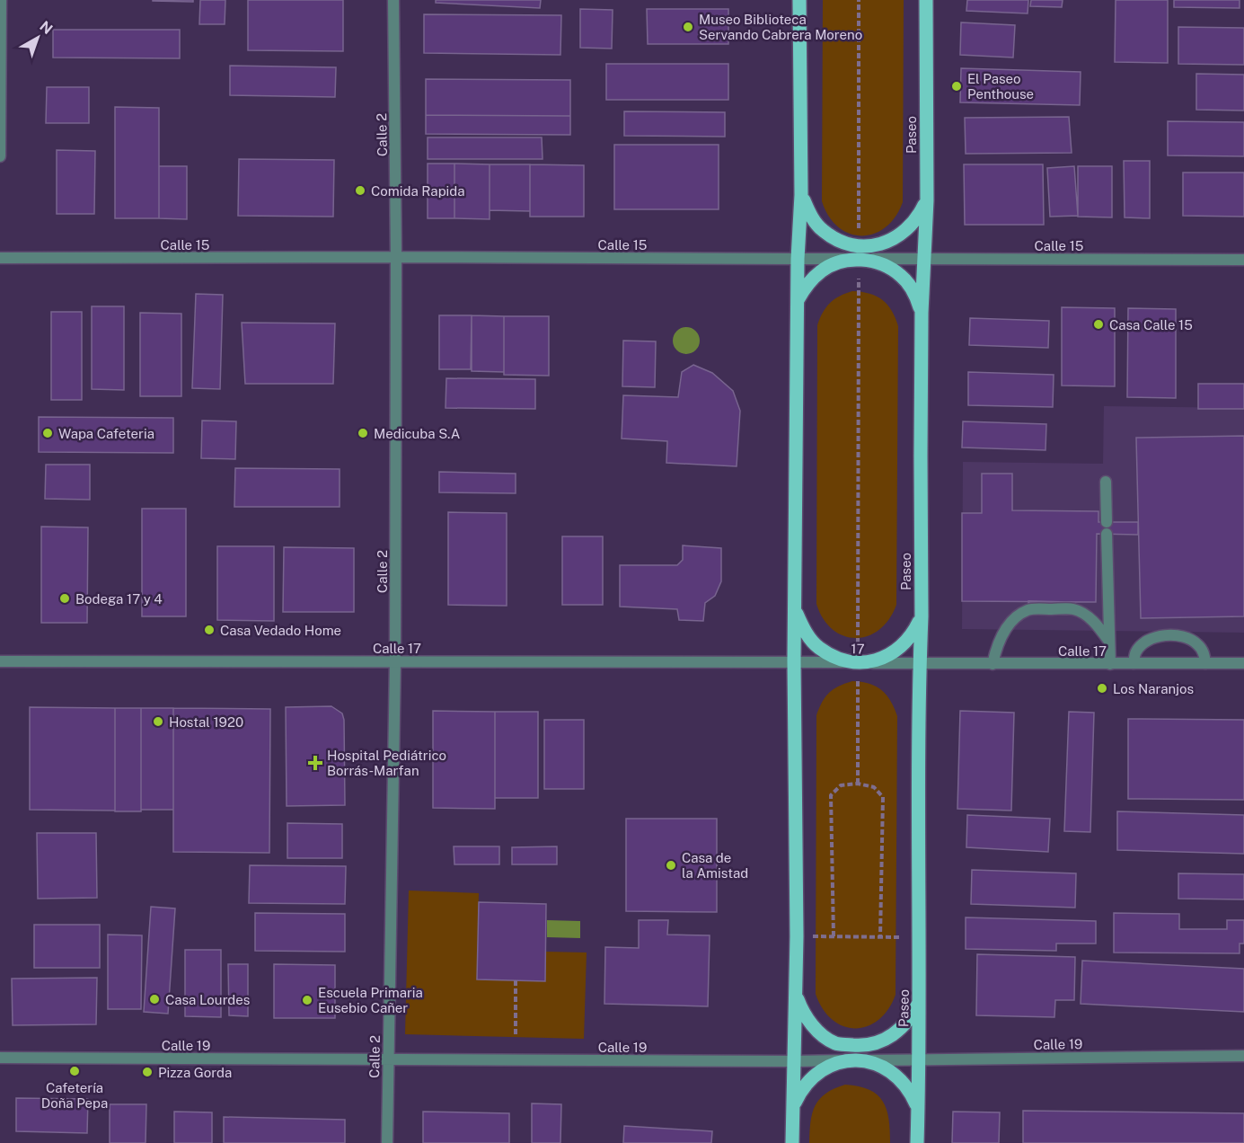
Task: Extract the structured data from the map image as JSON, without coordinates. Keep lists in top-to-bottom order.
{
  "streets": {
    "main road": ["Paseo"],
    "street": [
      "Calle 2",
      "Calle 15",
      "Calle 17",
      "17",
      "Calle 19"
    ]
  },
  "crossings": [
    ["Calle 2", "Calle 15"],
    ["Calle 2", "Calle 17"],
    ["Calle 2", "Calle 19"],
    ["Paseo", "Calle 15"],
    ["Paseo", "Calle 17"],
    ["Paseo", "17"],
    ["Paseo", "Calle 19"],
    ["Calle 17", "17"]
  ],
  "places": {
    "other": [
      "Museo Biblioteca Servando Cabrera Moreno",
      "El Paseo Penthouse",
      "Comida Rapida",
      "Casa Calle 15",
      "Wapa Cafeteria",
      "Medicuba S.A",
      "Bodega 17 y 4",
      "Casa Vedado Home",
      "Los Naranjos",
      "Hostal 1920",
      "Casa de la Amistad",
      "Casa Lourdes",
      "Escuela Primaria Eusebio Cañer",
      "Cafetería Doña Pepa",
      "Pizza Gorda"
    ],
    "health": ["Hospital Pediátrico Borrás-Marfan"]
  },
  "north": "top right"
}
